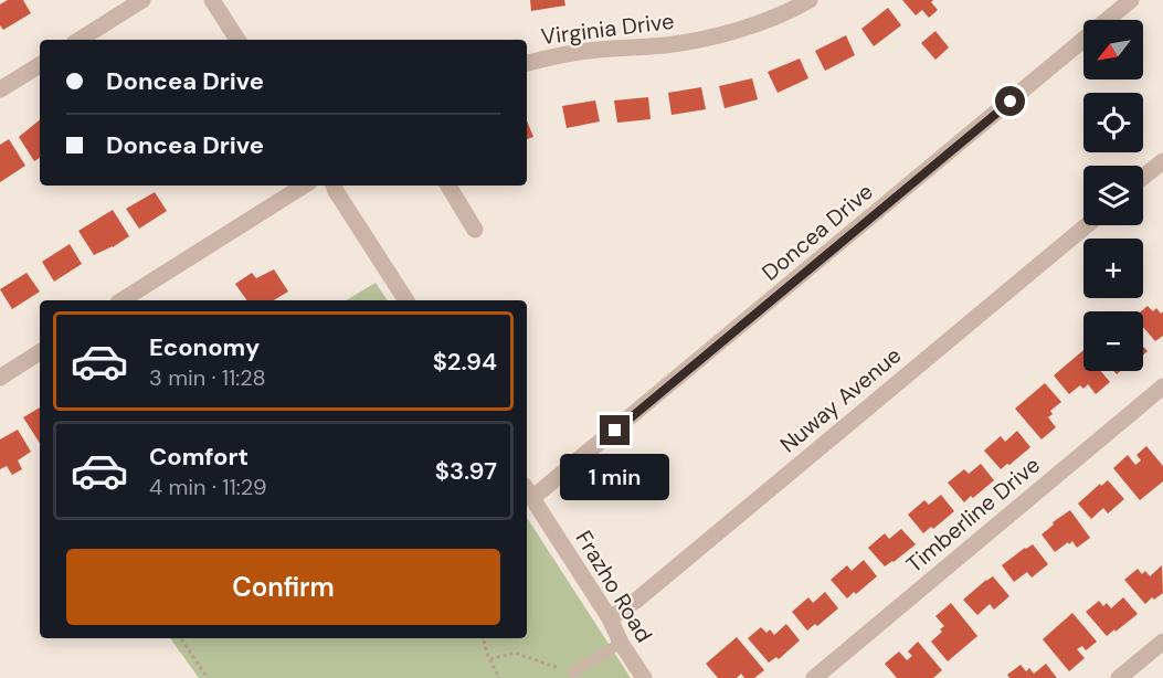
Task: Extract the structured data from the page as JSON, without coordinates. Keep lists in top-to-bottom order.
{
  "streets": {
    "street": [
      "Virginia Drive",
      "Doncea Drive",
      "Nuway Avenue",
      "Timberline Drive",
      "Frazho Road"
    ]
  },
  "crossings": [
    ["Doncea Drive", "Frazho Road"],
    ["Nuway Avenue", "Frazho Road"]
  ],
  "north": "bottom left",
  "page": {
    "map_buttons": ["+", "−"],
    "banner": ["Doncea Drive", "Doncea Drive"],
    "list": [
      {
        "name": "Economy",
        "note": "3 min · 11:28",
        "value": "$2.94"
      },
      {
        "name": "Comfort",
        "note": "4 min · 11:29",
        "value": "$3.97"
      }
    ],
    "bubble": "1 min",
    "buttons": "Confirm"
  }
}
